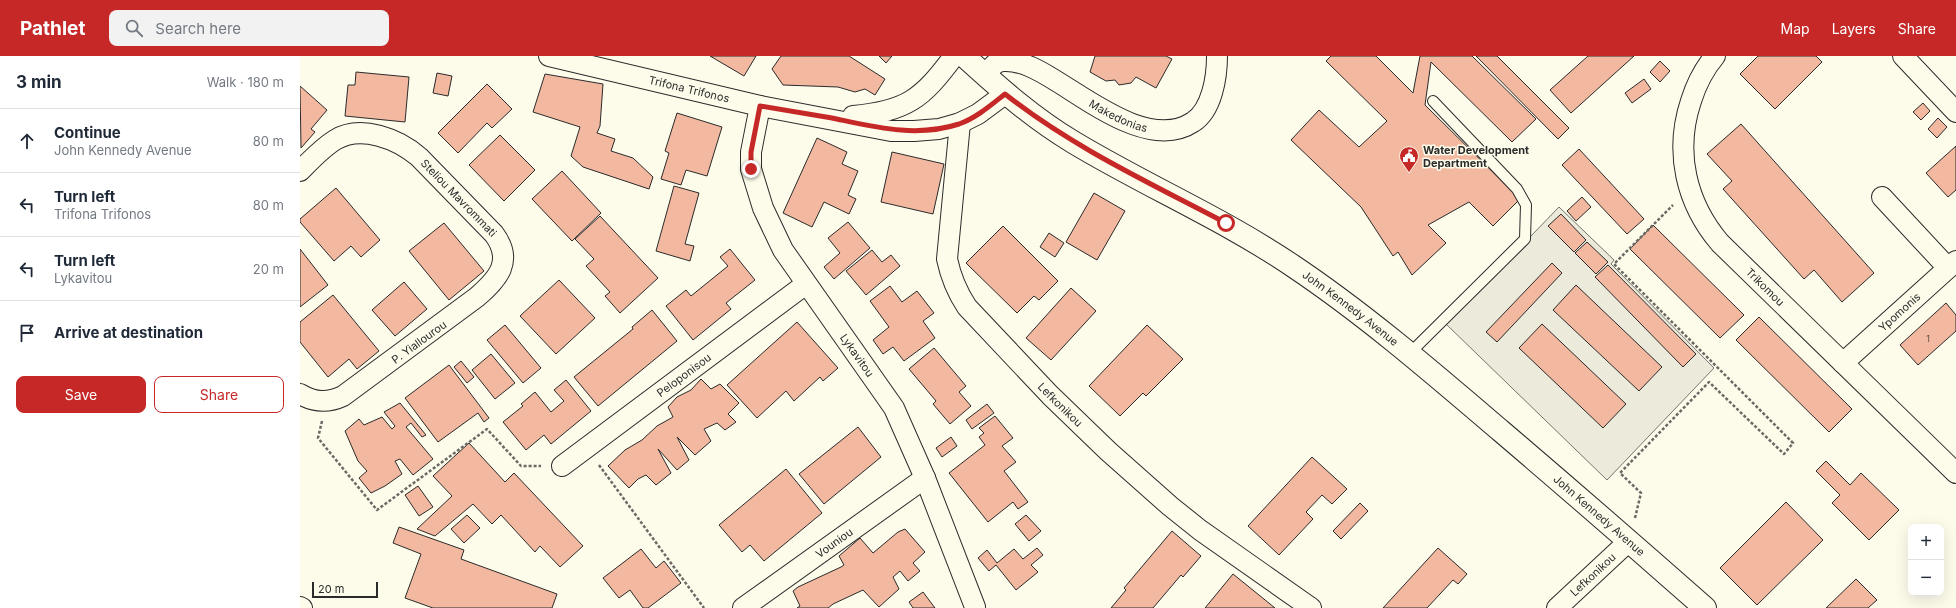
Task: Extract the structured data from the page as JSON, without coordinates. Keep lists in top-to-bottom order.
{
  "streets": {
    "main road": ["John Kennedy Avenue"],
    "street": [
      "Trifona Trifonos",
      "Makedonias",
      "Steliou Mavrommati",
      "Trikomou",
      "Ypomonis",
      "P. Yiallourou",
      "Lykavitou",
      "Peloponisou",
      "Lefkonikou",
      "Vouniou"
    ]
  },
  "crossings": [
    ["Trifona Trifonos", "John Kennedy Avenue"],
    ["Trifona Trifonos", "Lykavitou"],
    ["Trifona Trifonos", "Lefkonikou"],
    ["Makedonias", "John Kennedy Avenue"],
    ["Steliou Mavrommati", "P. Yiallourou"],
    ["Trikomou", "Ypomonis"],
    ["John Kennedy Avenue", "Lefkonikou"],
    ["Lykavitou", "Peloponisou"],
    ["Lykavitou", "Vouniou"]
  ],
  "places": {
    "public building": ["Water Development Department"]
  },
  "house_numbers": ["1"],
  "scale_bar": "20 m",
  "page": {
    "header": "Pathlet",
    "search": "Search here",
    "nav": ["Map", "Layers", "Share"],
    "heading": ["3 min", "Walk · 180 m"],
    "list": [
      ["Continue", "John Kennedy Avenue", "80 m"],
      ["Turn left", "Trifona Trifonos", "80 m"],
      ["Turn left", "Lykavitou", "20 m"],
      "Arrive at destination"
    ],
    "buttons": ["Save", "Share"],
    "map_buttons": ["+", "−"],
    "scale": "20 m"
  }
}
